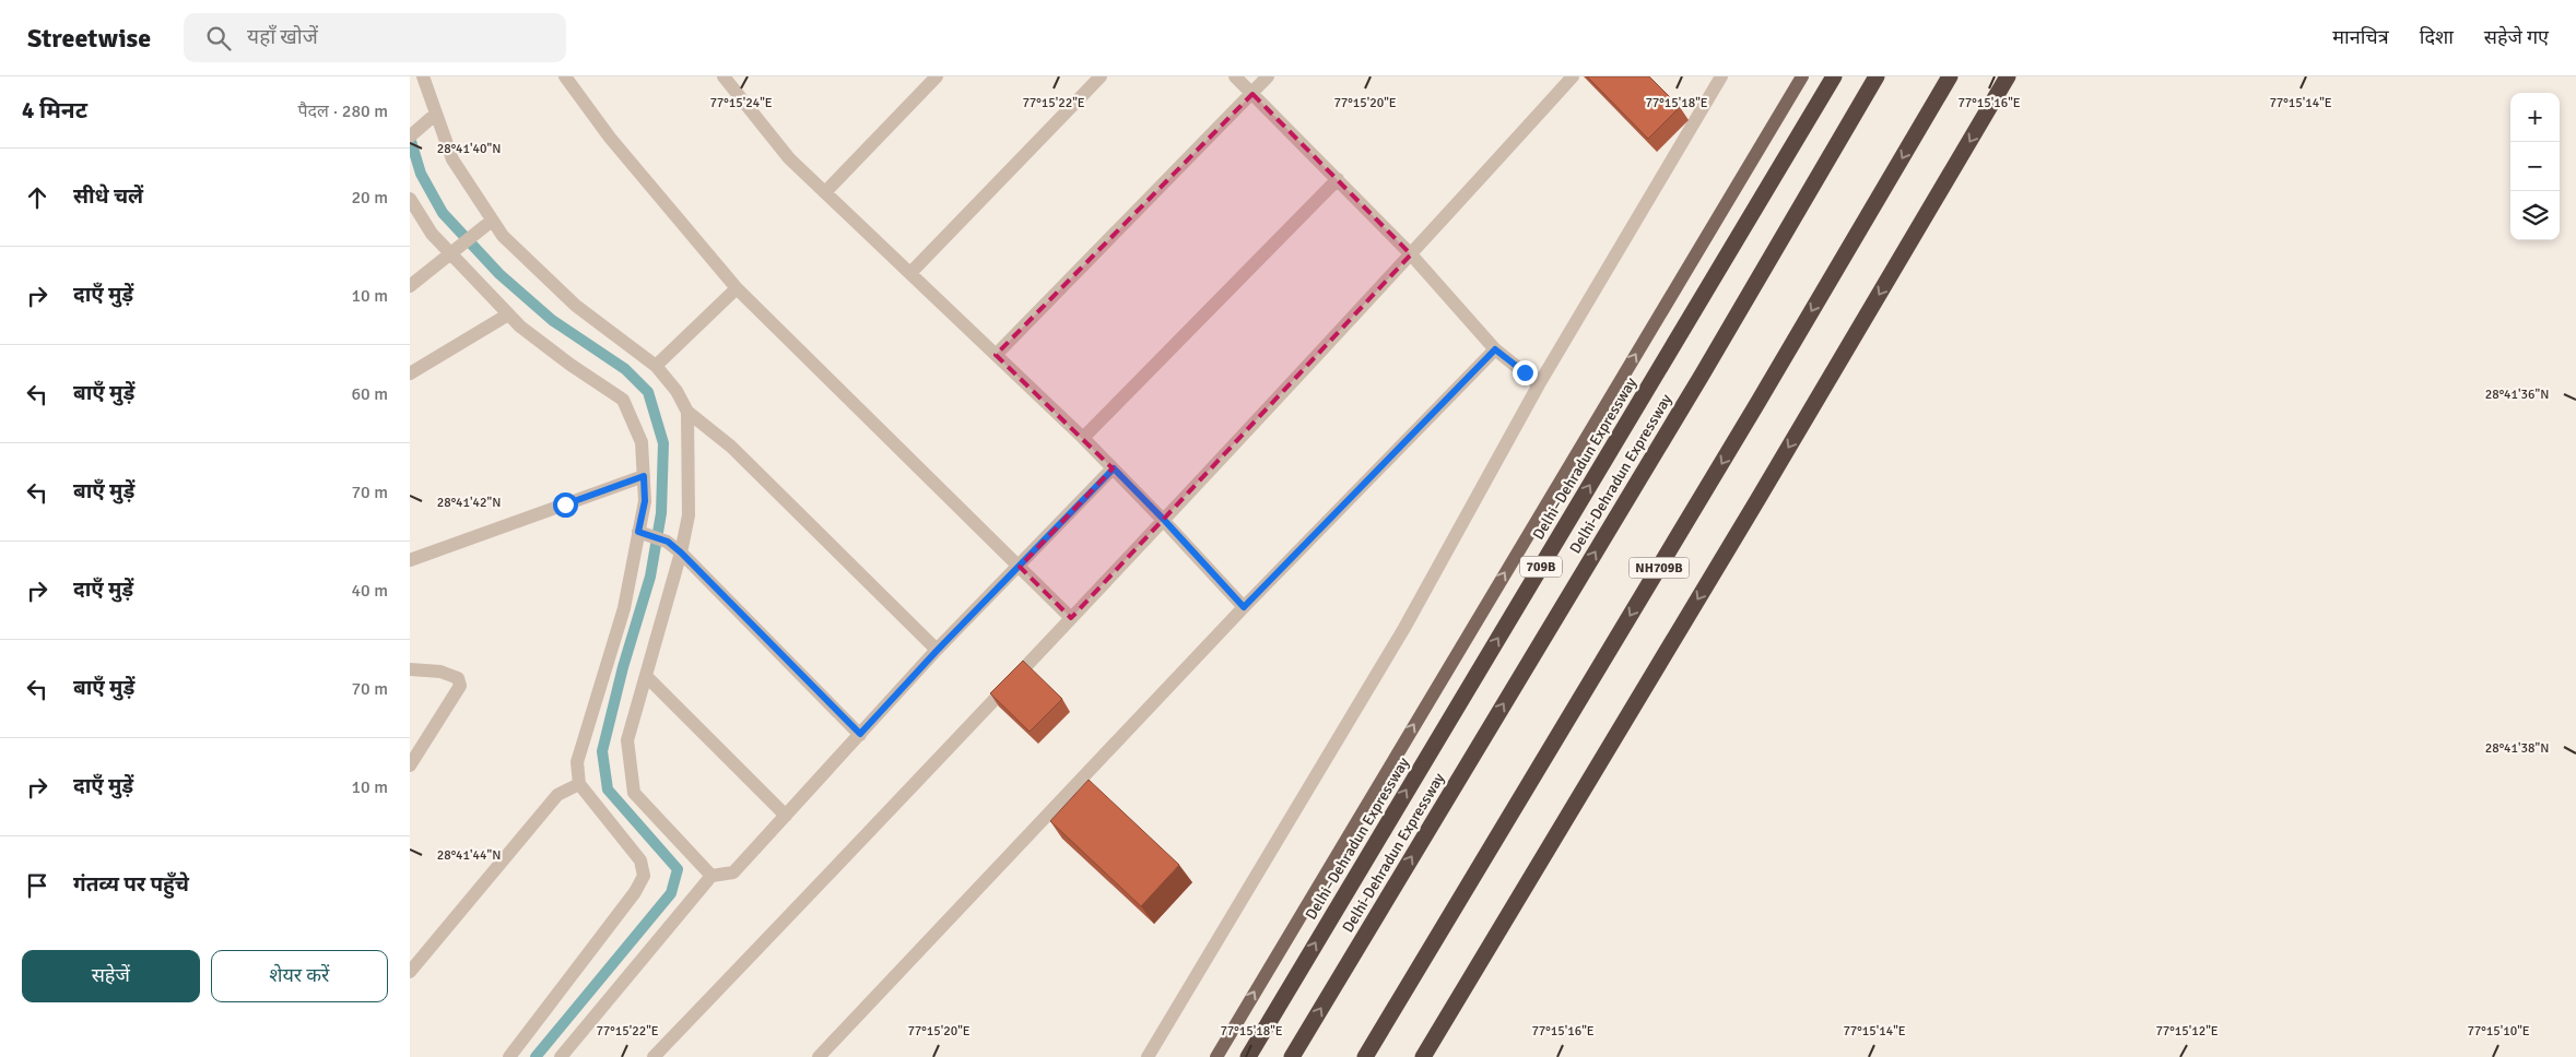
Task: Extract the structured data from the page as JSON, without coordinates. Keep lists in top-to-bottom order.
{
  "streets": {
    "highway": [
      "Delhi–Dehradun Expressway",
      "Delhi-Dehradun Expressway",
      "709B",
      "NH709B"
    ]
  },
  "page": {
    "header": "Streetwise",
    "search": "यहाँ खोजें",
    "nav": ["मानचित्र", "दिशा", "सहेजे गए"],
    "heading": ["4 मिनट", "पैदल · 280 m"],
    "map_buttons": ["+", "−"],
    "list": [
      ["सीधे चलें", "20 m"],
      ["दाएँ मुड़ें", "10 m"],
      ["बाएँ मुड़ें", "60 m"],
      ["बाएँ मुड़ें", "70 m"],
      ["दाएँ मुड़ें", "40 m"],
      ["बाएँ मुड़ें", "70 m"],
      ["दाएँ मुड़ें", "10 m"],
      "गंतव्य पर पहुँचे"
    ],
    "buttons": ["सहेजें", "शेयर करें"]
  },
  "coordinates": [
    "77°15'14\"E",
    "77°15'24\"E",
    "77°15'22\"E",
    "77°15'20\"E",
    "77°15'18\"E",
    "77°15'16\"E",
    "28°41'40\"N",
    "28°41'36\"N",
    "28°41'42\"N",
    "28°41'38\"N",
    "28°41'44\"N",
    "77°15'12\"E",
    "77°15'10\"E"
  ]
}
